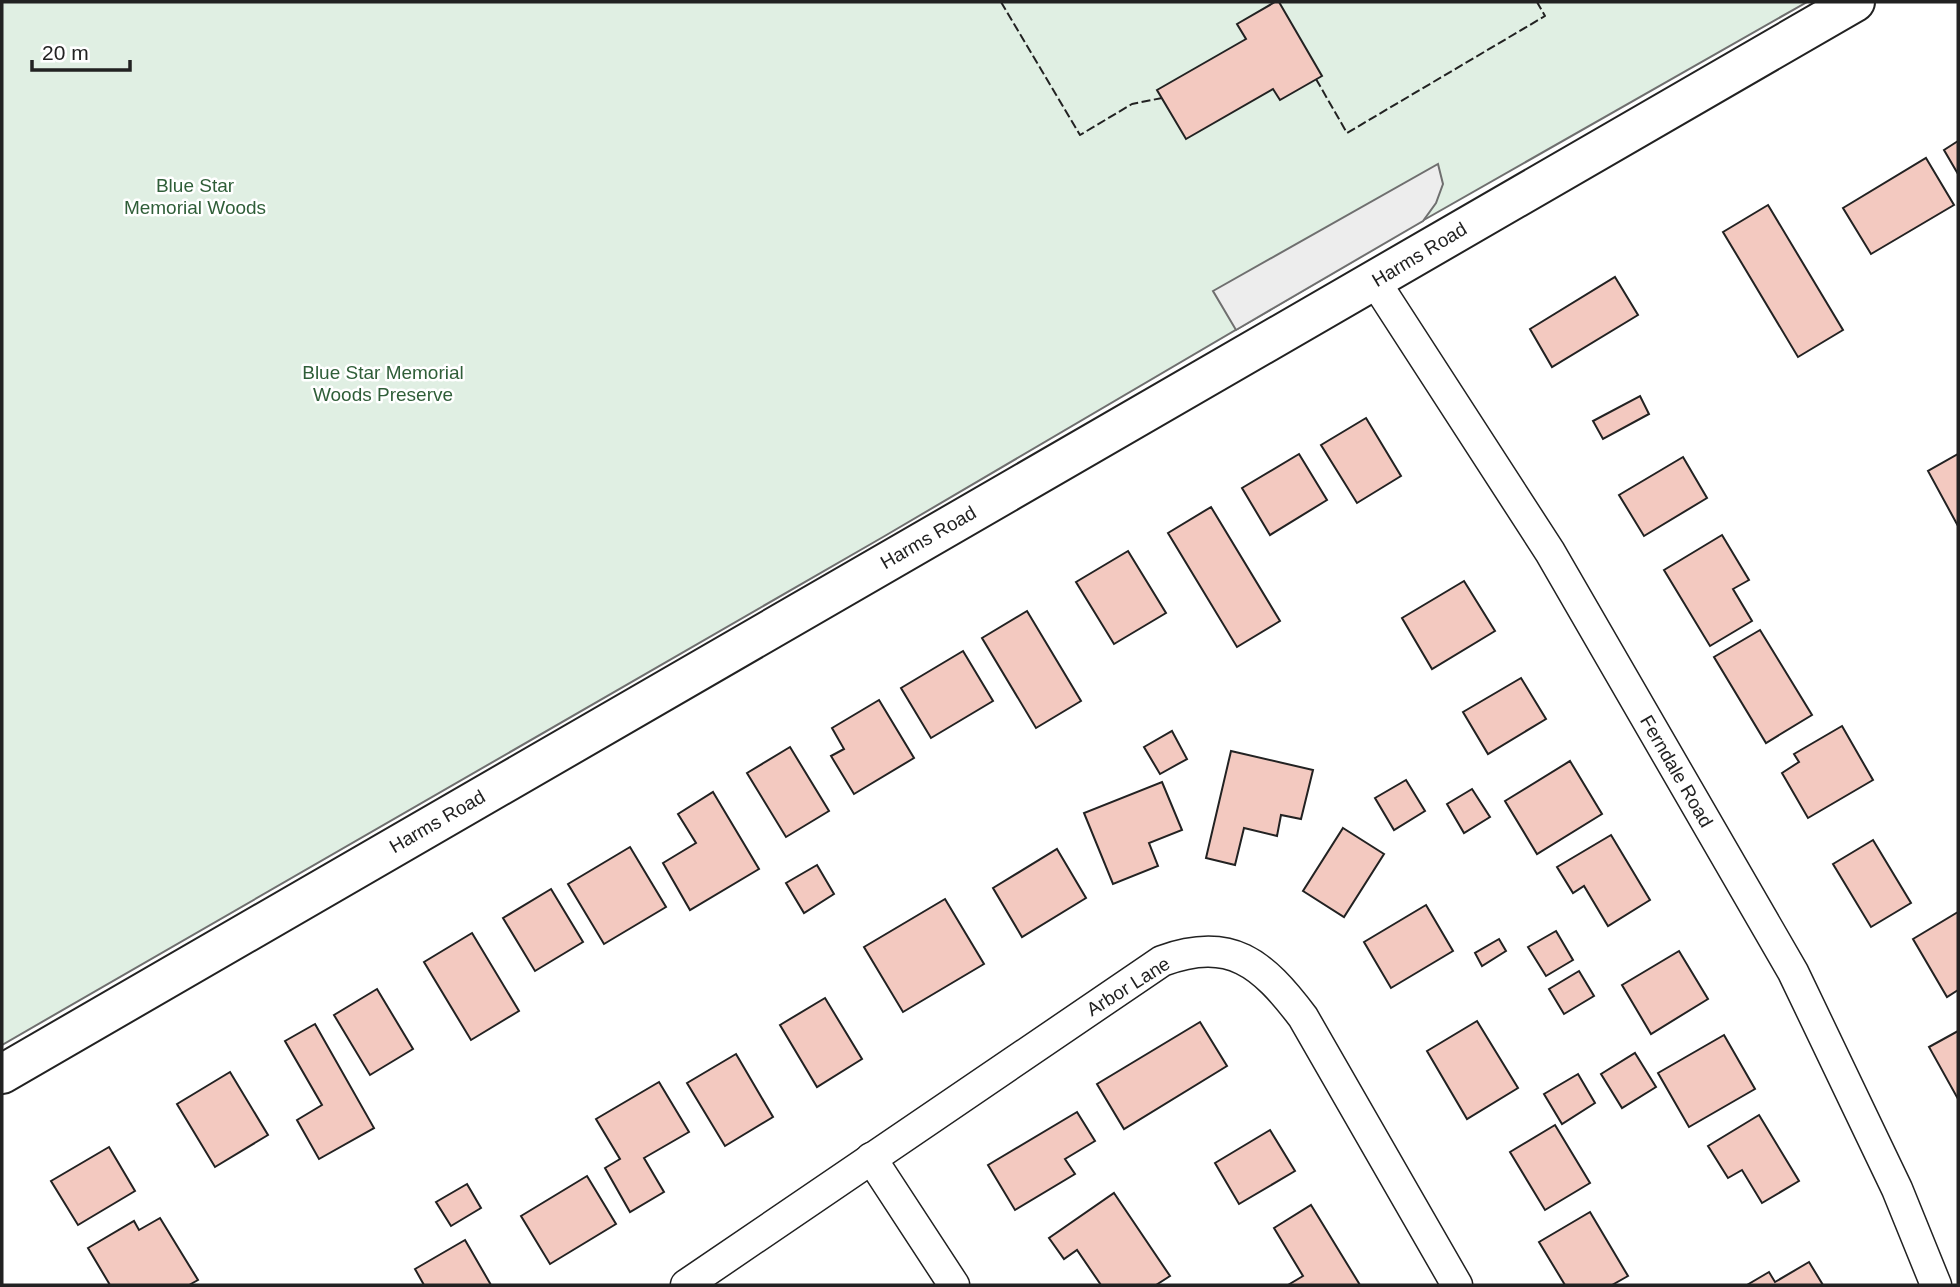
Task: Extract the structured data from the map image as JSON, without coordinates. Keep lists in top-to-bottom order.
{
  "streets": {
    "main road": ["Harms Road"],
    "street": ["Ferndale Road", "Arbor Lane"]
  },
  "crossings": [
    ["Harms Road", "Ferndale Road"]
  ],
  "parks": ["Blue Star Memorial Woods", "Blue Star Memorial Woods Preserve"],
  "scale_bar": "20 m"
}
